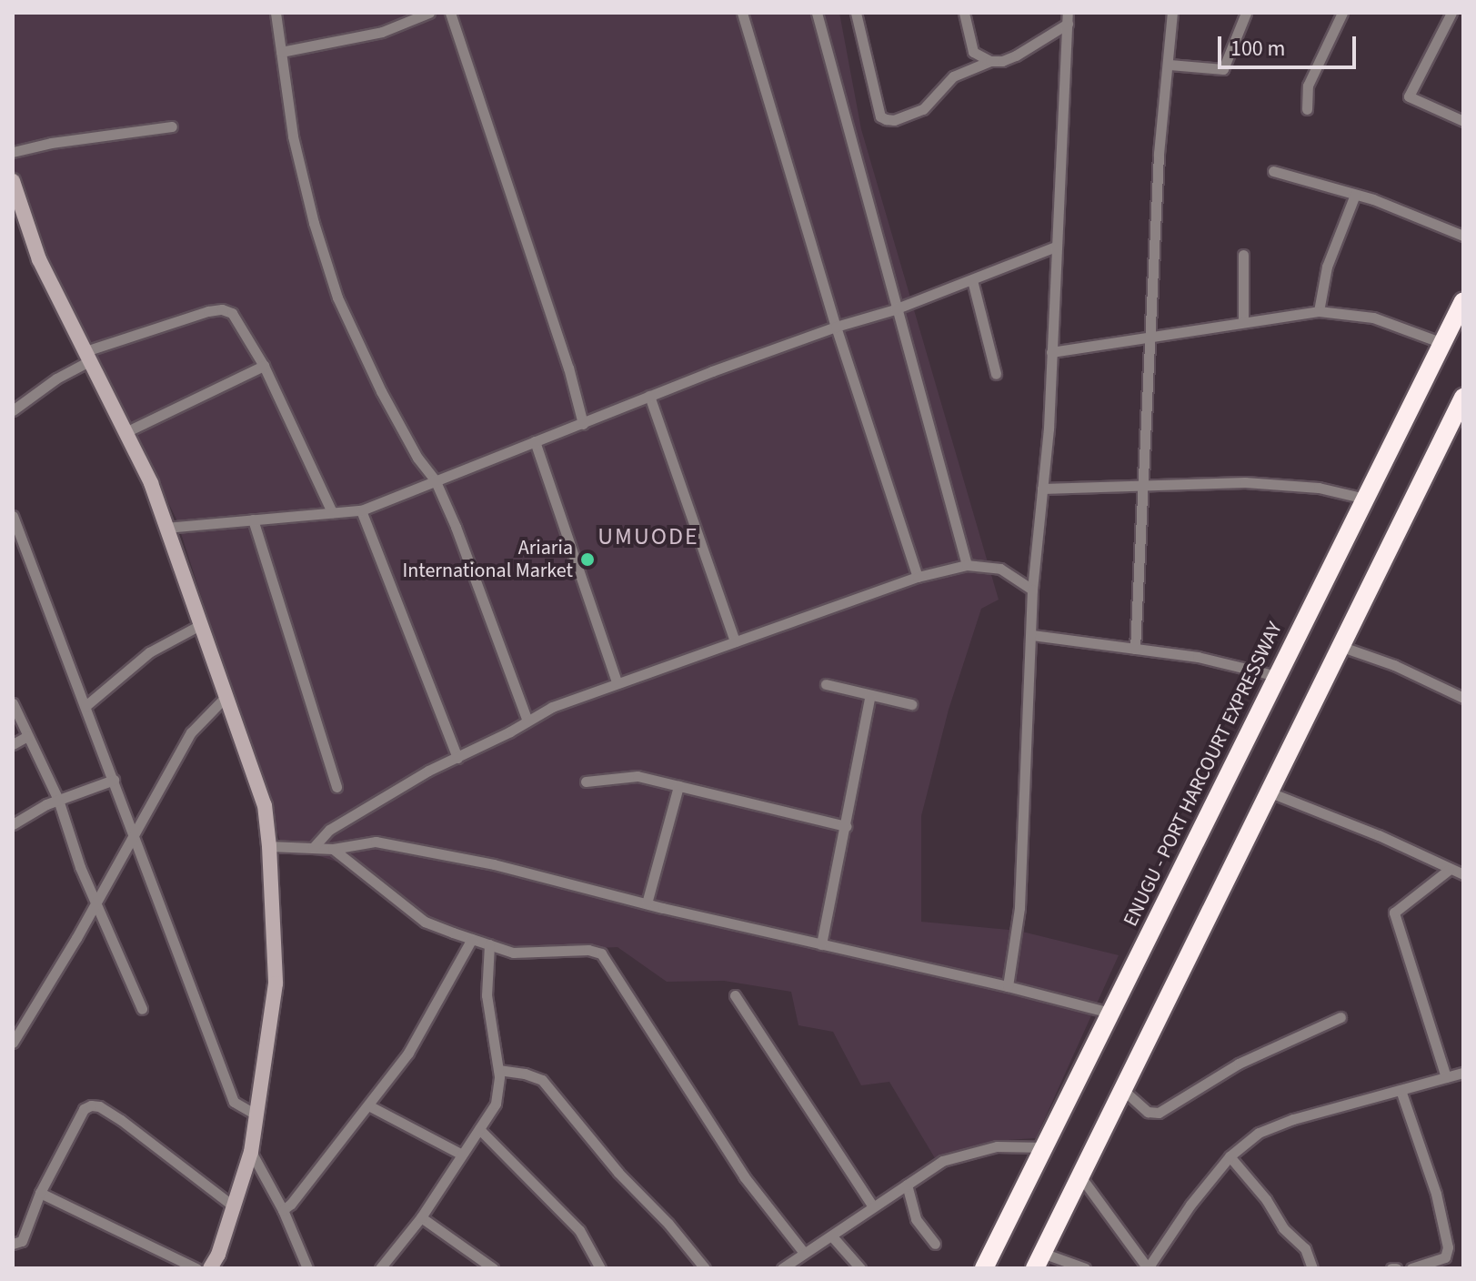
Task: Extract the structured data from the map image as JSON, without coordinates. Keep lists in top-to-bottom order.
{
  "streets": {
    "highway": ["ENUGU - PORT HARCOURT EXPRESSWAY"]
  },
  "districts": ["UMUODE"],
  "places": ["Ariaria International Market"],
  "scale_bar": "100 m"
}
